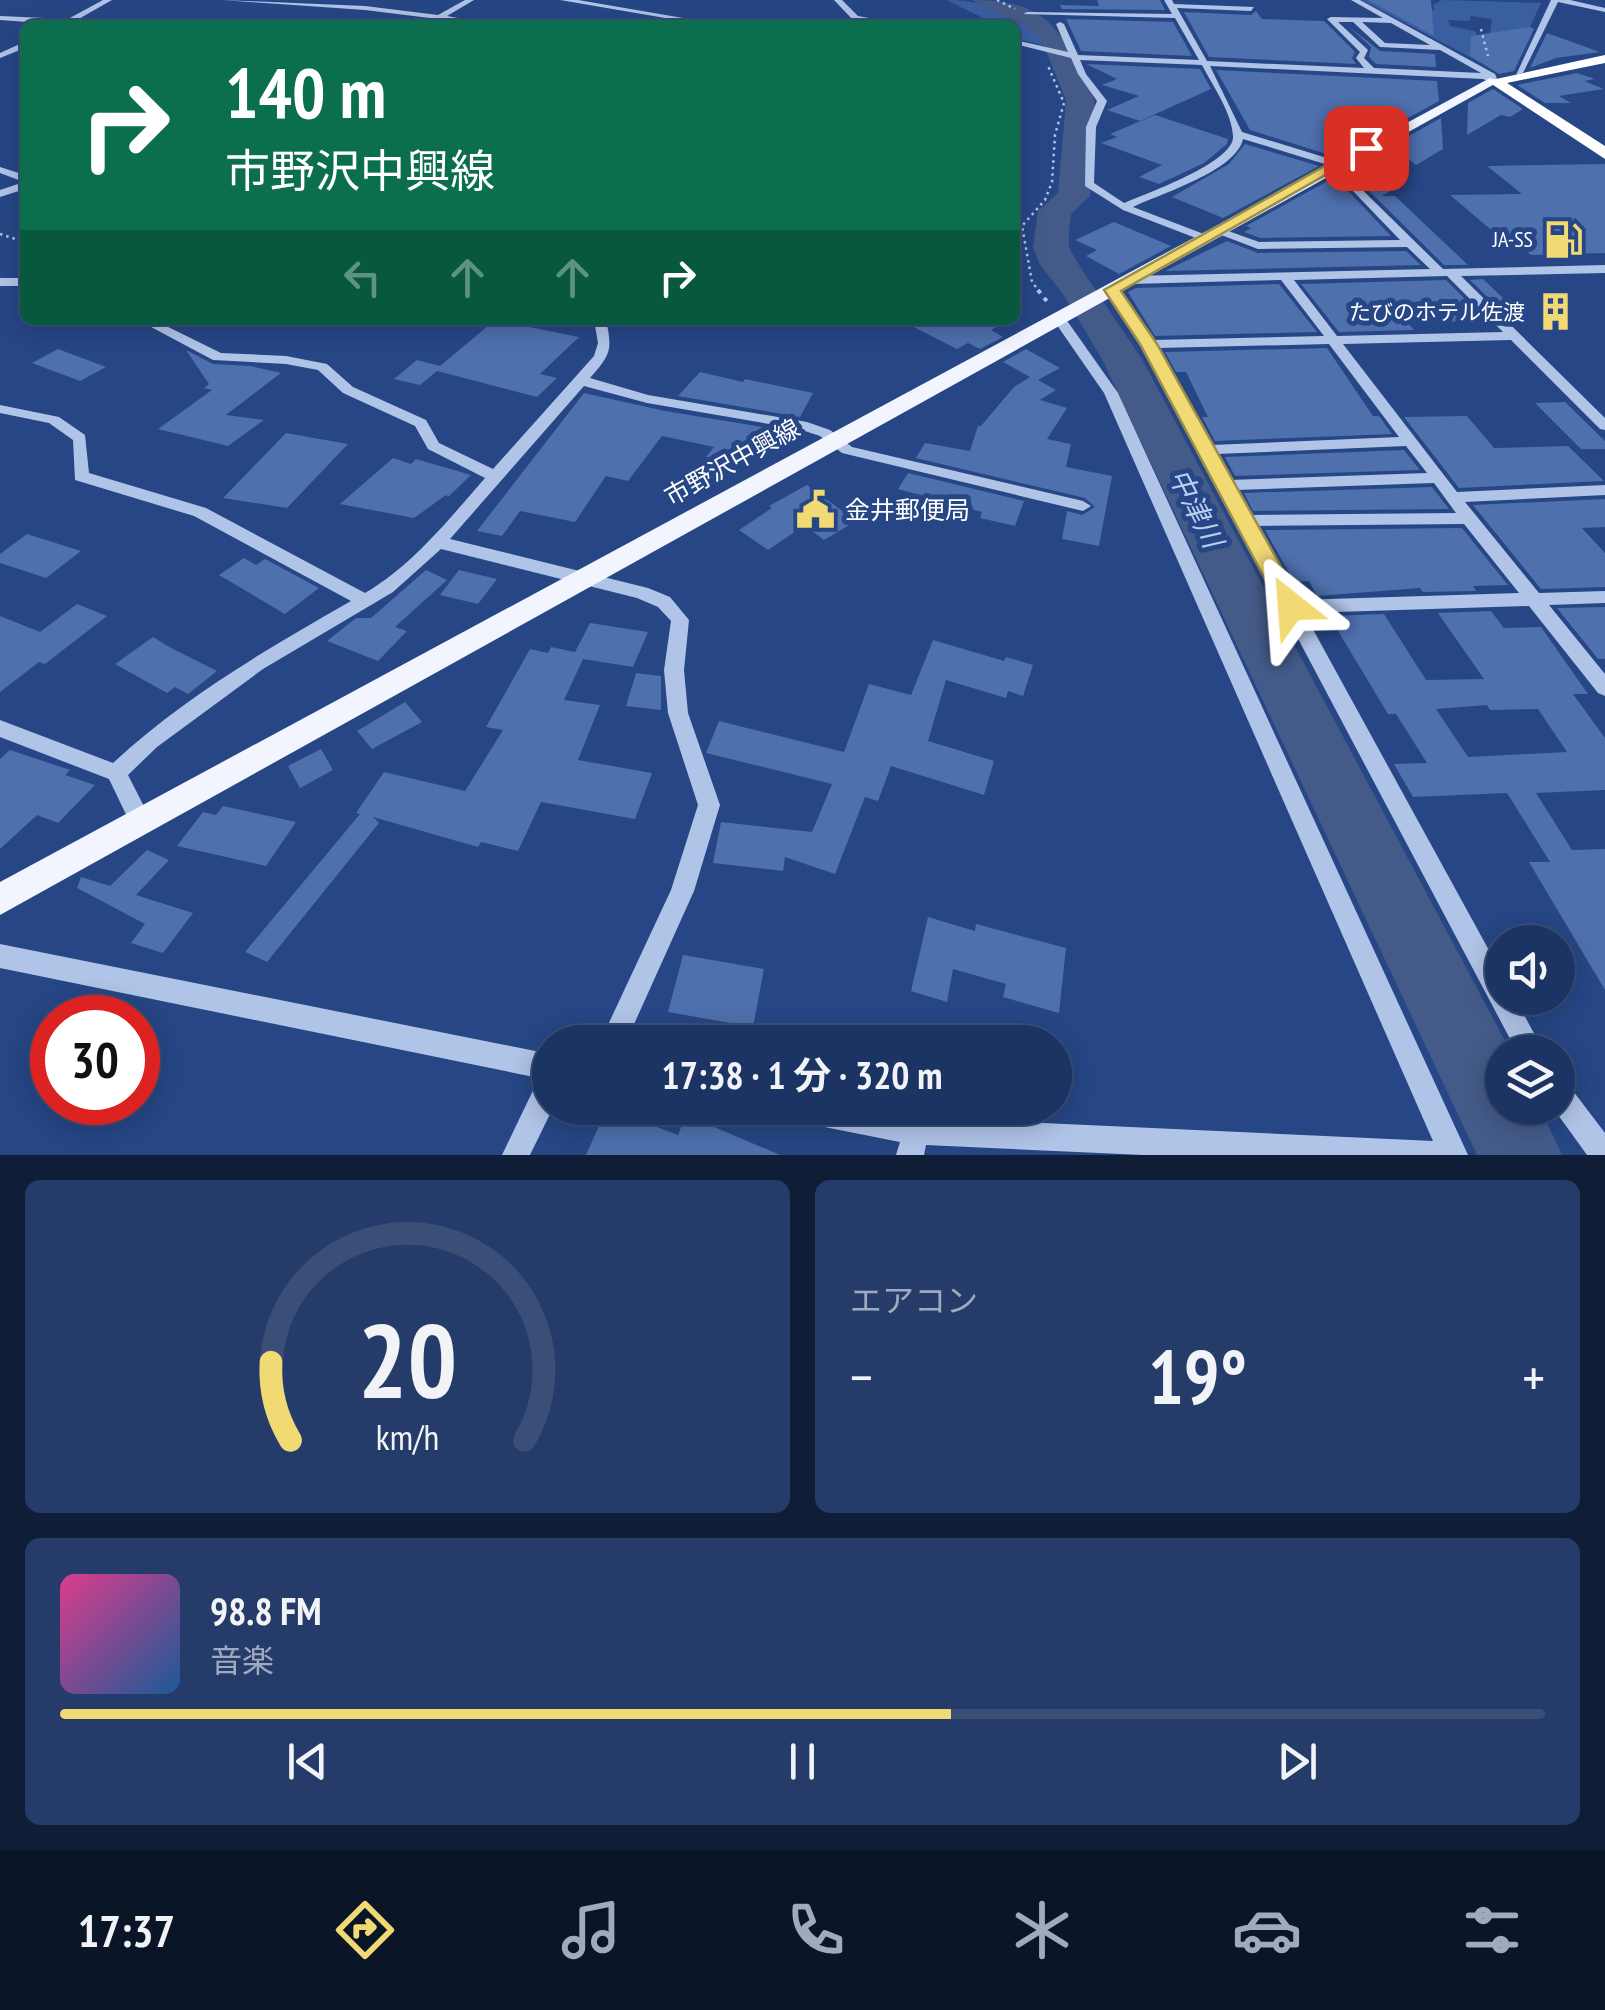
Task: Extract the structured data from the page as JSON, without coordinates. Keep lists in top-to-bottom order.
{
  "streets": {
    "main road": ["市野沢中興線"]
  },
  "water": ["中津川"],
  "places": {
    "fuel station": ["JA-SS"],
    "building": ["たびのホテル佐渡"],
    "public building": ["金井郵便局"]
  },
  "page": {
    "turn": ["140 m", "市野沢中興線"],
    "limit": "30",
    "trip": "17:38 · 1 分 · 320 m",
    "tile": "エアコン",
    "heat": ["−", "19°", "+"],
    "song": ["98.8 FM", "音楽"],
    "tabs": "17:37",
    "gauge": ["20", "km/h"]
  }
}
